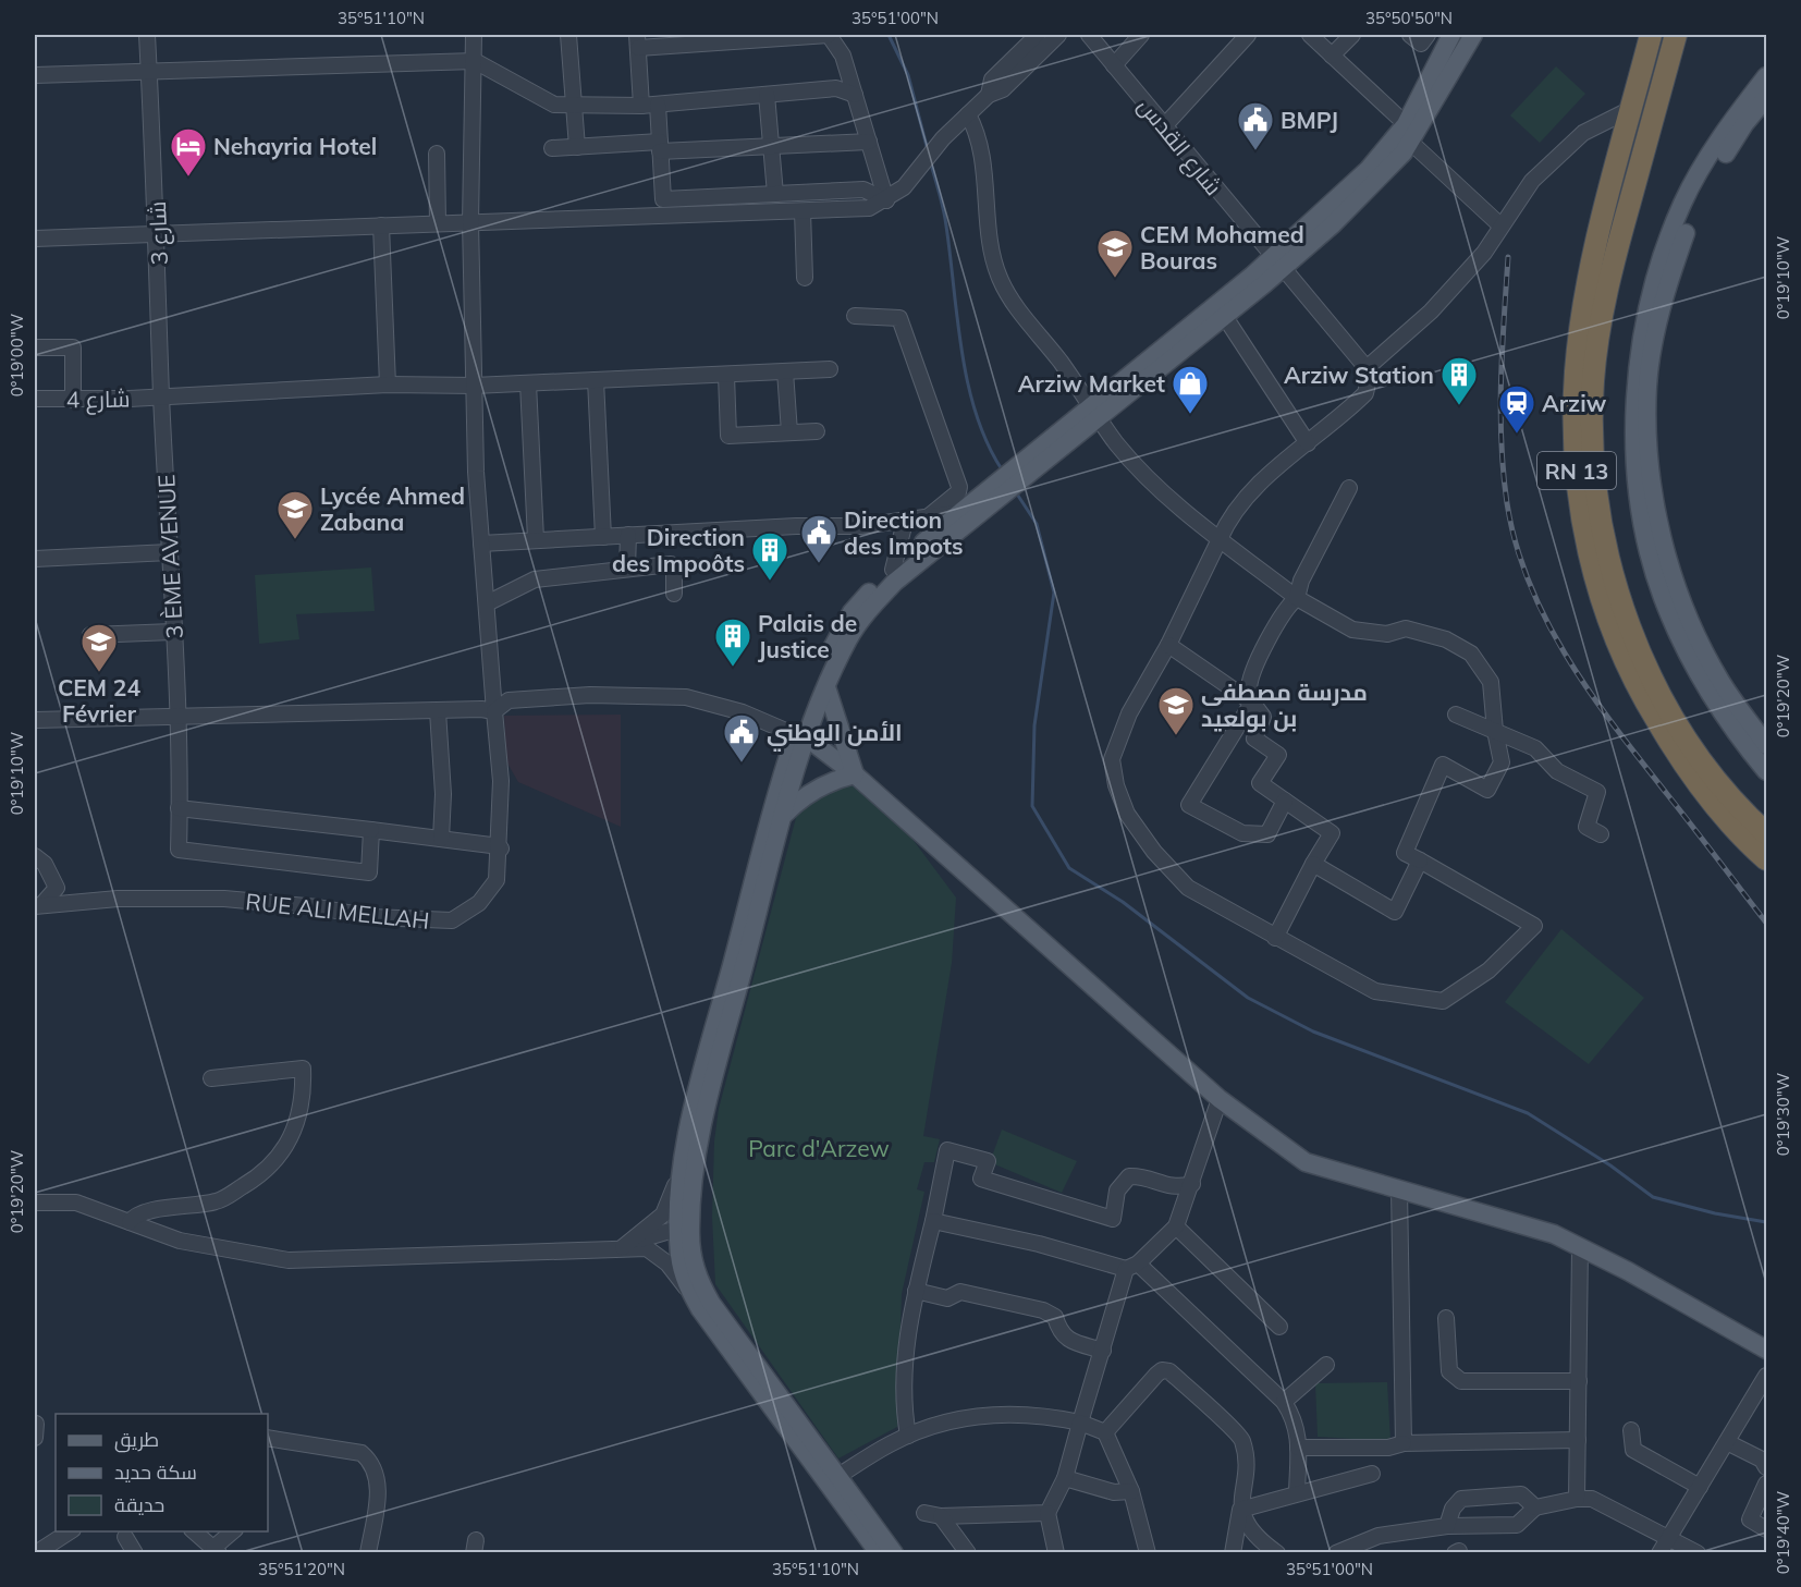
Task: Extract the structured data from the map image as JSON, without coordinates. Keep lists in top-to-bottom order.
{
  "streets": {
    "highway": ["RN 13"],
    "street": [
      "شارع القدس",
      "شارع 3",
      "شارع 4",
      "3 ÈME AVENUE",
      "RUE ALI MELLAH"
    ]
  },
  "crossings": [
    ["شارع 3", "شارع 4"],
    ["شارع 3", "3 ÈME AVENUE"],
    ["شارع 4", "3 ÈME AVENUE"],
    ["شارع 4", "RUE ALI MELLAH"]
  ],
  "parks": ["Parc d'Arzew"],
  "places": {
    "public building": ["BMPJ", "Direction des Impots", "الأمن الوطني"],
    "hotel": ["Nehayria Hotel"],
    "school or university": [
      "CEM Mohamed Bouras",
      "Lycée Ahmed Zabana",
      "CEM 24 Février",
      "مدرسة مصطفى بن بولعيد"
    ],
    "building": ["Arziw Station", "Direction des Impoôts", "Palais de Justice"],
    "shop": ["Arziw Market"],
    "station": ["Arziw"]
  },
  "legend": ["طريق", "سكة حديد", "حديقة"],
  "coordinates": [
    "35°51'10\"N",
    "35°51'00\"N",
    "35°50'50\"N",
    "0°19'10\"W",
    "0°19'00\"W",
    "0°19'20\"W",
    "0°19'30\"W",
    "0°19'40\"W",
    "35°51'20\"N"
  ]
}
